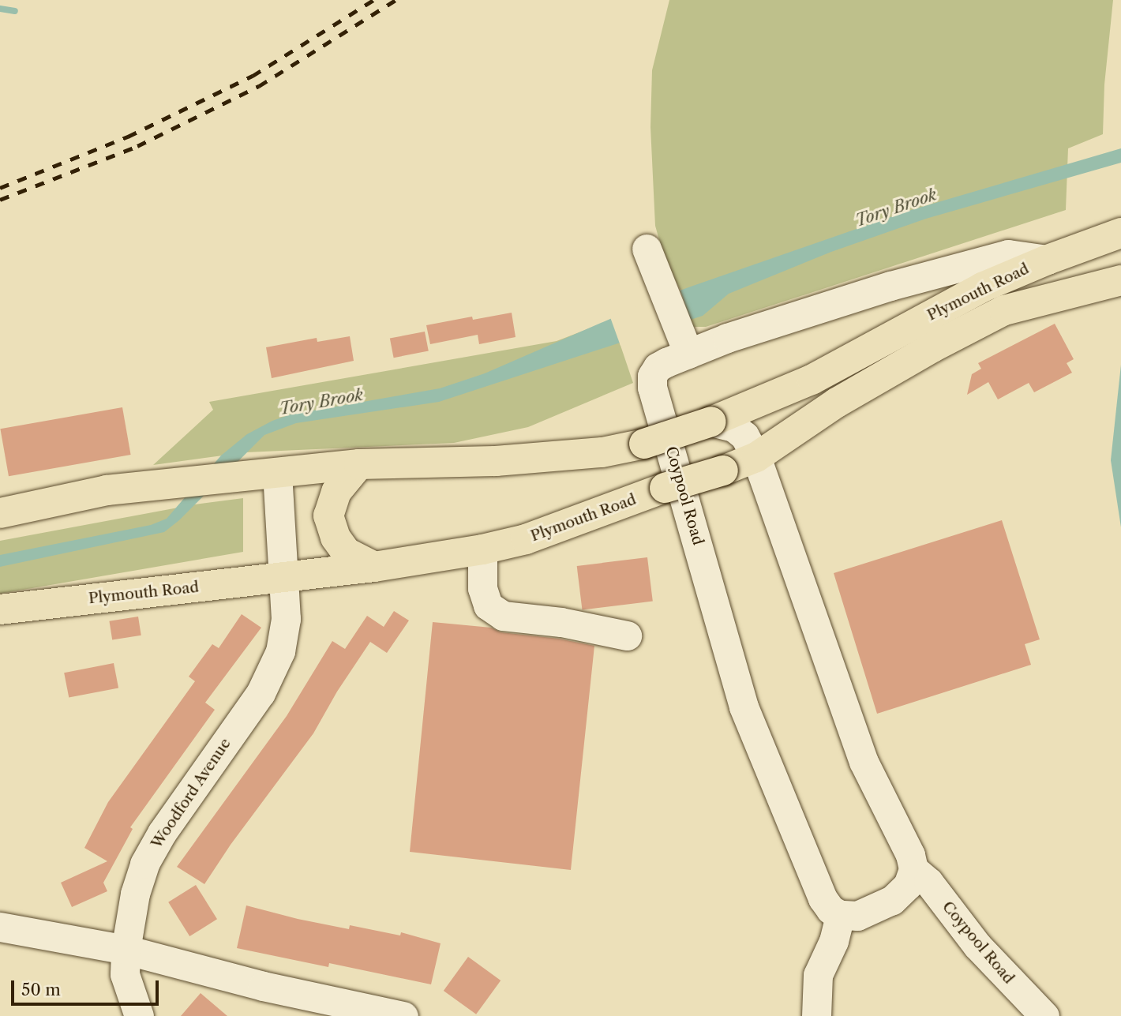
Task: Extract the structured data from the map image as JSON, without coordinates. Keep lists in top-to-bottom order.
{
  "streets": {
    "main road": ["Plymouth Road"],
    "street": ["Coypool Road", "Woodford Avenue"]
  },
  "crossings": [
    ["Plymouth Road", "Coypool Road"],
    ["Plymouth Road", "Woodford Avenue"]
  ],
  "water": ["Tory Brook"],
  "scale_bar": "50 m"
}
